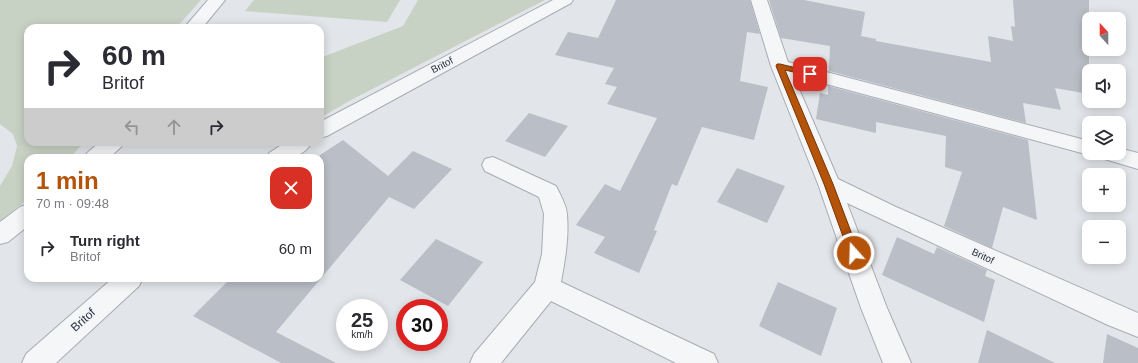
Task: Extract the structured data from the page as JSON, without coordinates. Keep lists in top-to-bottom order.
{
  "streets": {
    "street": ["Britof"]
  },
  "north": "top",
  "page": {
    "map_buttons": ["+", "−"],
    "turn": ["60 m", "Britof"],
    "heading": ["1 min", "70 m · 09:48"],
    "list": [
      {
        "name": "Turn right",
        "note": "Britof",
        "value": "60 m"
      }
    ],
    "speed": "25 km/h",
    "limit": "30"
  }
}
